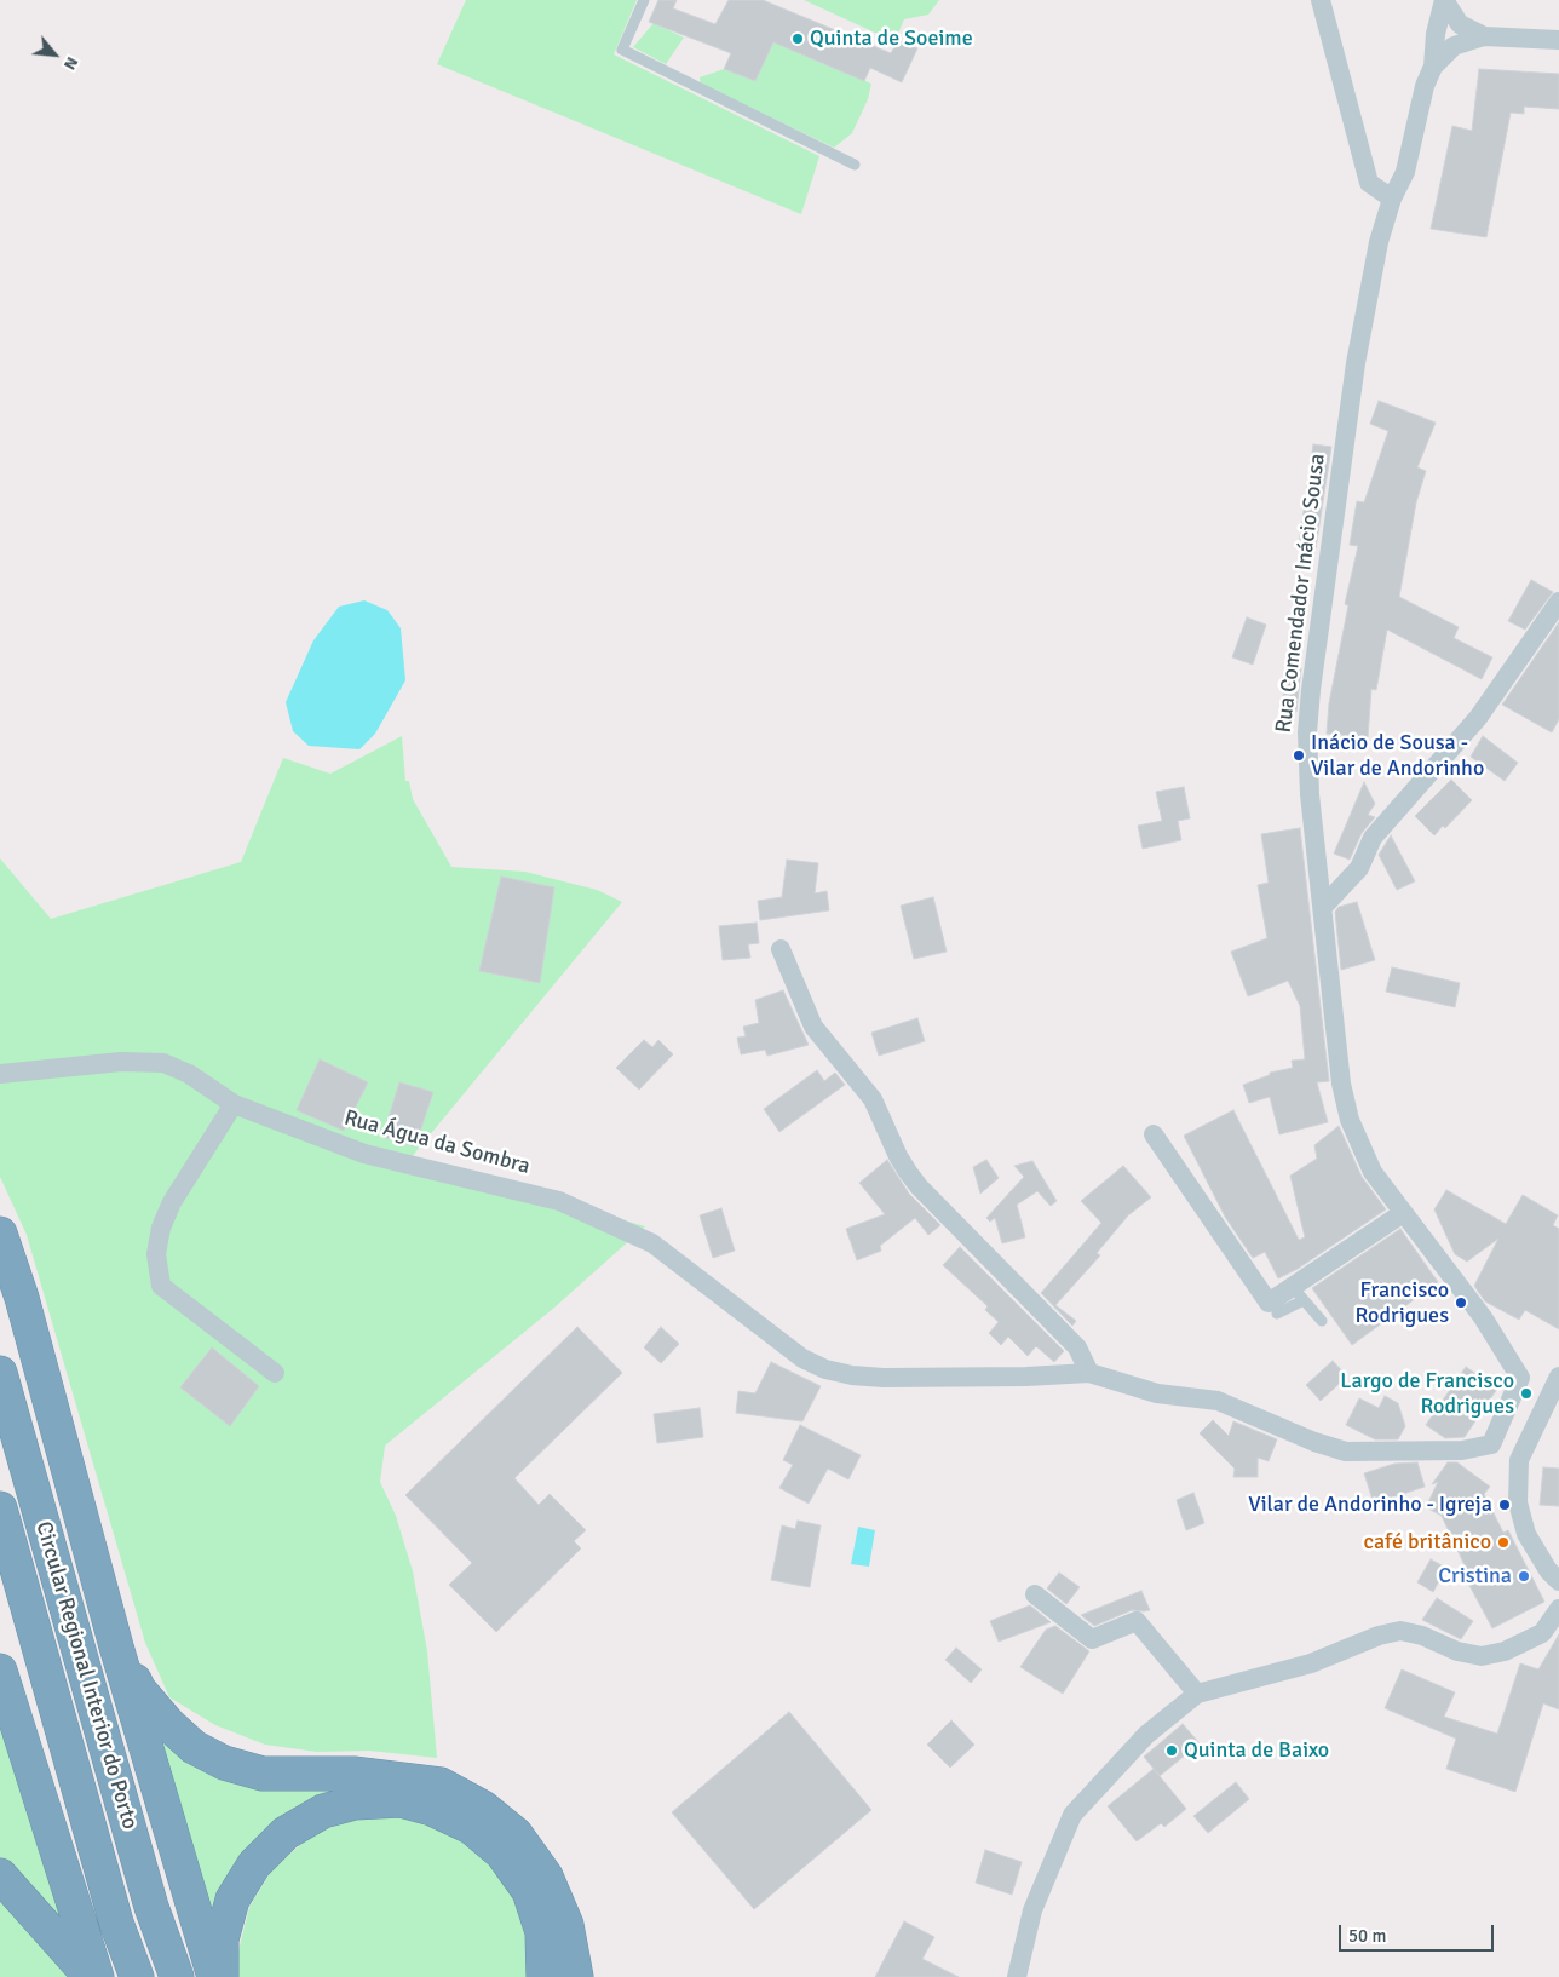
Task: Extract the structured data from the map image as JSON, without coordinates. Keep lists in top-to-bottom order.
{
  "streets": {
    "highway": ["Circular Regional Interior do Porto"],
    "street": ["Rua Comendador Inácio Sousa", "Rua Água da Sombra"]
  },
  "places": [
    "Quinta de Soeime",
    "Inácio de Sousa - Vilar de Andorinho",
    "Francisco Rodrigues",
    "Largo de Francisco Rodrigues",
    "Vilar de Andorinho - Igreja",
    "café britânico",
    "Cristina",
    "Quinta de Baixo"
  ],
  "scale_bar": "50 m",
  "north": "bottom right"
}
